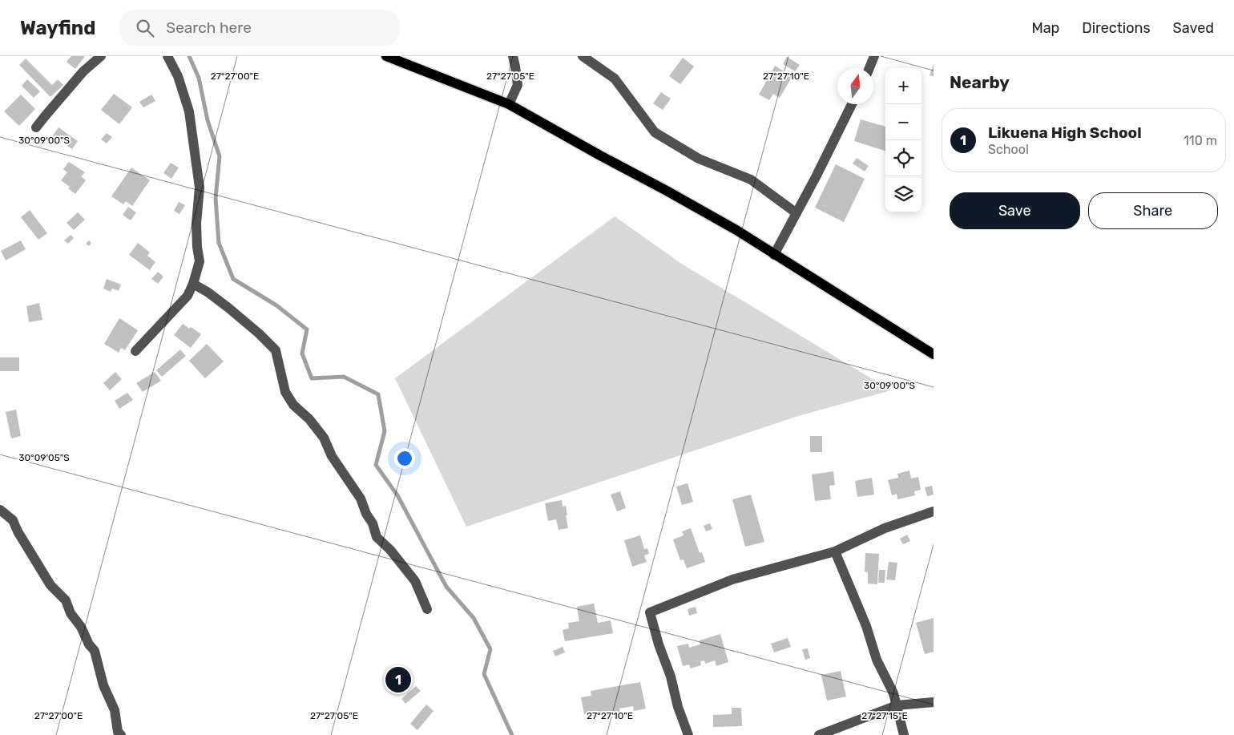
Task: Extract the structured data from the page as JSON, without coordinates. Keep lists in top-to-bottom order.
{
  "north": "top",
  "page": {
    "header": "Wayfind",
    "search": "Search here",
    "nav": ["Map", "Directions", "Saved"],
    "heading": "Nearby",
    "map_buttons": ["+", "−"],
    "list": [
      {
        "mark": "1",
        "name": "Likuena High School",
        "note": "School",
        "value": "110 m"
      }
    ],
    "buttons": ["Save", "Share"],
    "pins": "1"
  },
  "coordinates": [
    "27°27'00\"E",
    "27°27'05\"E",
    "27°27'10\"E",
    "30°09'00\"S",
    "30°09'05\"S",
    "27°27'15\"E"
  ]
}
